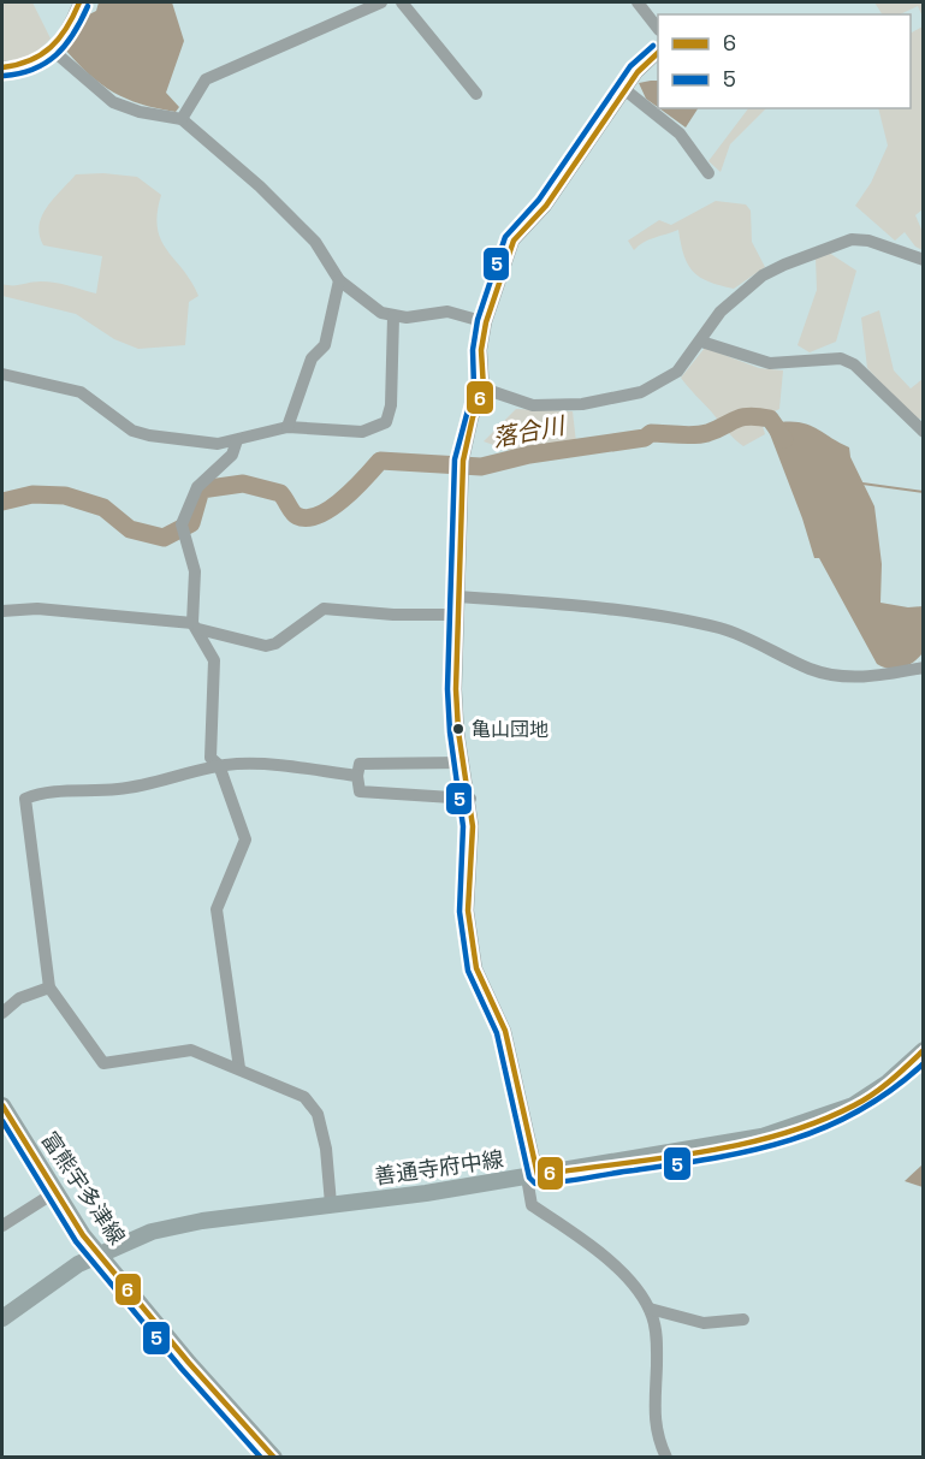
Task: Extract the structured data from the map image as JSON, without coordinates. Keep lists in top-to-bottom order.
{
  "streets": {
    "main road": ["善通寺府中線", "富熊宇多津線"]
  },
  "crossings": [
    ["善通寺府中線", "富熊宇多津線"]
  ],
  "water": ["落合川"],
  "places": ["亀山団地"],
  "lines": ["transit line 6", "transit line 5"],
  "legend": ["6", "5"]
}
